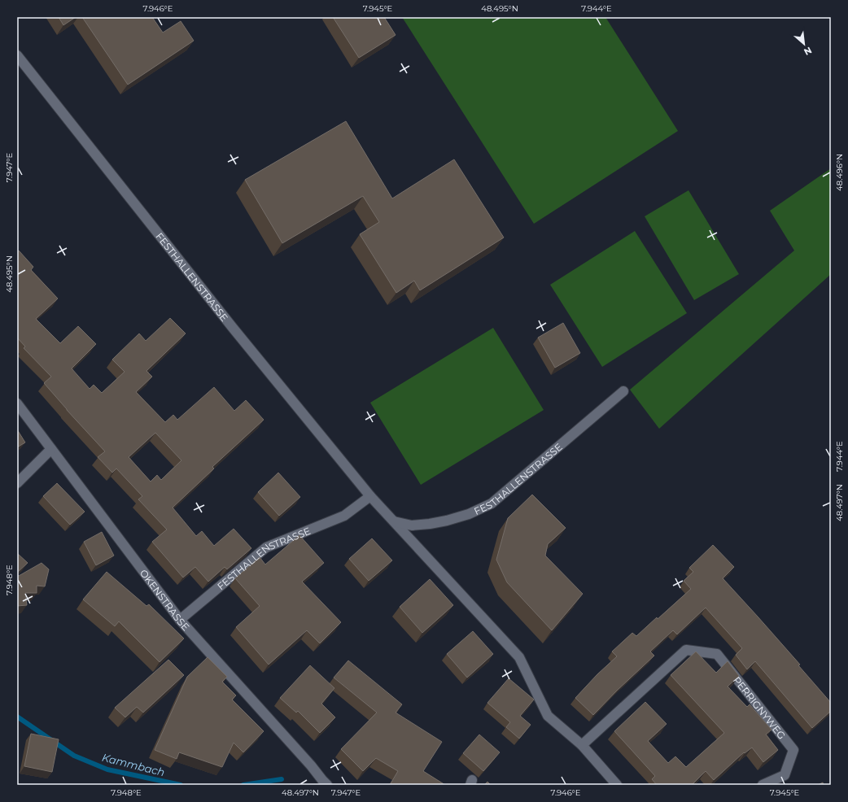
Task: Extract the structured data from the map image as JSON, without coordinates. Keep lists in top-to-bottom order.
{
  "streets": {
    "street": ["FESTHALLENSTRASSE", "OKENSTRASSE", "PERRIGNYWEG"]
  },
  "crossings": [
    ["FESTHALLENSTRASSE", "OKENSTRASSE"],
    ["FESTHALLENSTRASSE", "PERRIGNYWEG"]
  ],
  "water": ["Kammbach"],
  "north": "bottom right",
  "coordinates": [
    "7.946°E",
    "7.945°E",
    "48.495°N",
    "7.944°E",
    "7.947°E",
    "48.496°N",
    "48.497°N",
    "7.948°E"
  ]
}
